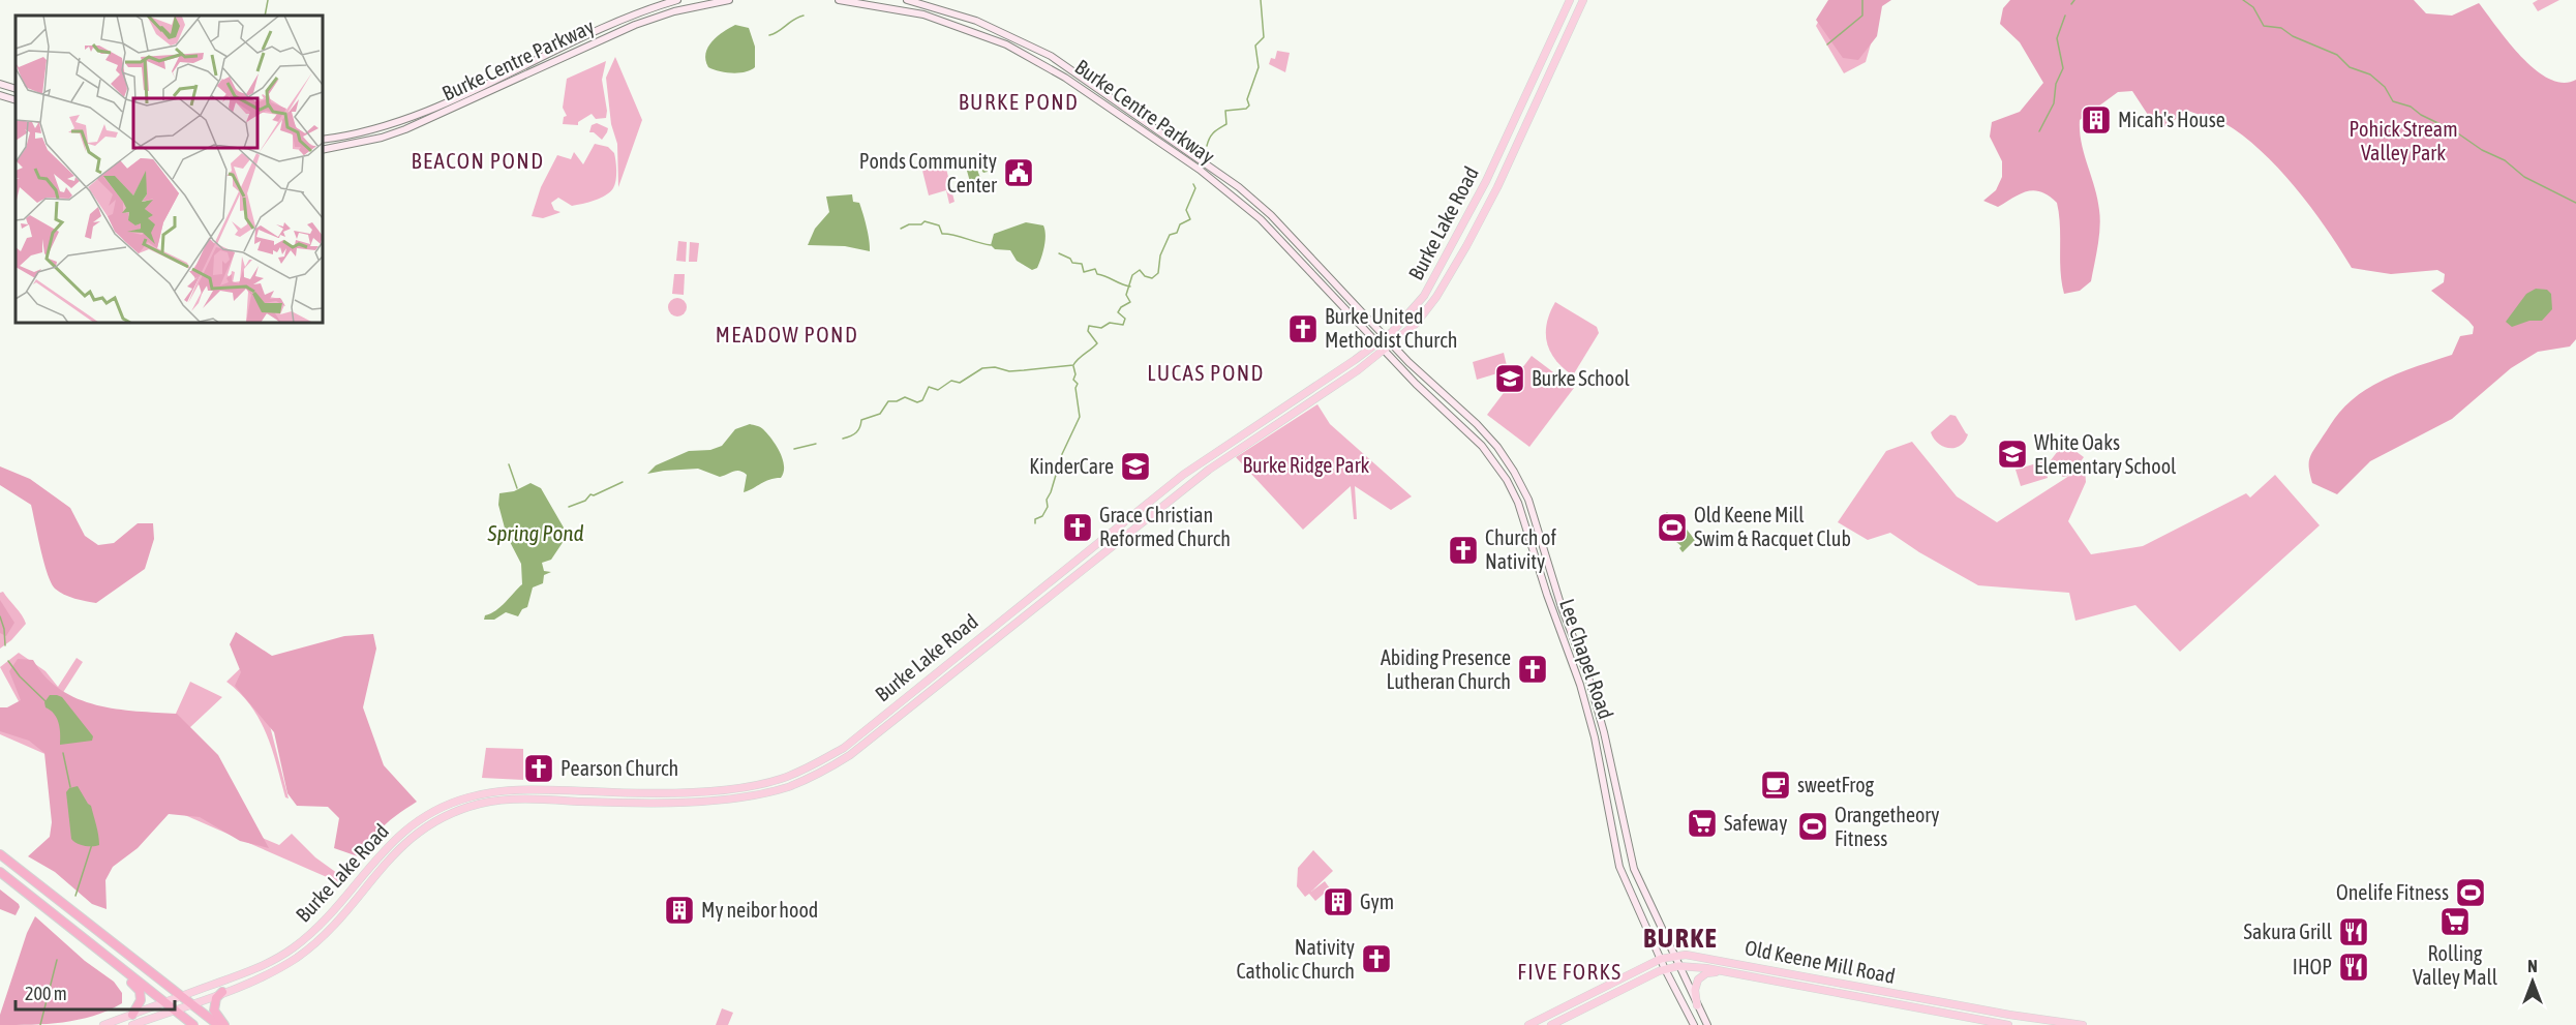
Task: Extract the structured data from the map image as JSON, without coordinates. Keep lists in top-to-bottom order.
{
  "streets": {
    "main road": [
      "Burke Centre Parkway",
      "Burke Lake Road",
      "Lee Chapel Road",
      "Old Keene Mill Road"
    ]
  },
  "crossings": [
    ["Burke Centre Parkway", "Burke Lake Road"],
    ["Burke Centre Parkway", "Lee Chapel Road"],
    ["Burke Lake Road", "Lee Chapel Road"],
    ["Lee Chapel Road", "Old Keene Mill Road"]
  ],
  "districts": [
    "BURKE POND",
    "BEACON POND",
    "MEADOW POND",
    "LUCAS POND",
    "BURKE",
    "FIVE FORKS"
  ],
  "water": ["Spring Pond"],
  "parks": ["Pohick Stream Valley Park", "Burke Ridge Park"],
  "places": {
    "building": ["Micah's House", "Gym", "My neibor hood"],
    "public building": ["Ponds Community Center"],
    "church": [
      "Burke United Methodist Church",
      "Grace Christian Reformed Church",
      "Church of Nativity",
      "Abiding Presence Lutheran Church",
      "Pearson Church",
      "Nativity Catholic Church"
    ],
    "school or university": ["Burke School", "White Oaks Elementary School", "KinderCare"],
    "sports": ["Old Keene Mill Swim & Racquet Club", "Orangetheory Fitness", "Onelife Fitness"],
    "cafe": ["sweetFrog"],
    "supermarket": ["Safeway", "Rolling Valley Mall"],
    "restaurant": ["Sakura Grill", "IHOP"]
  },
  "scale_bar": "200 m",
  "north": "top"
}
